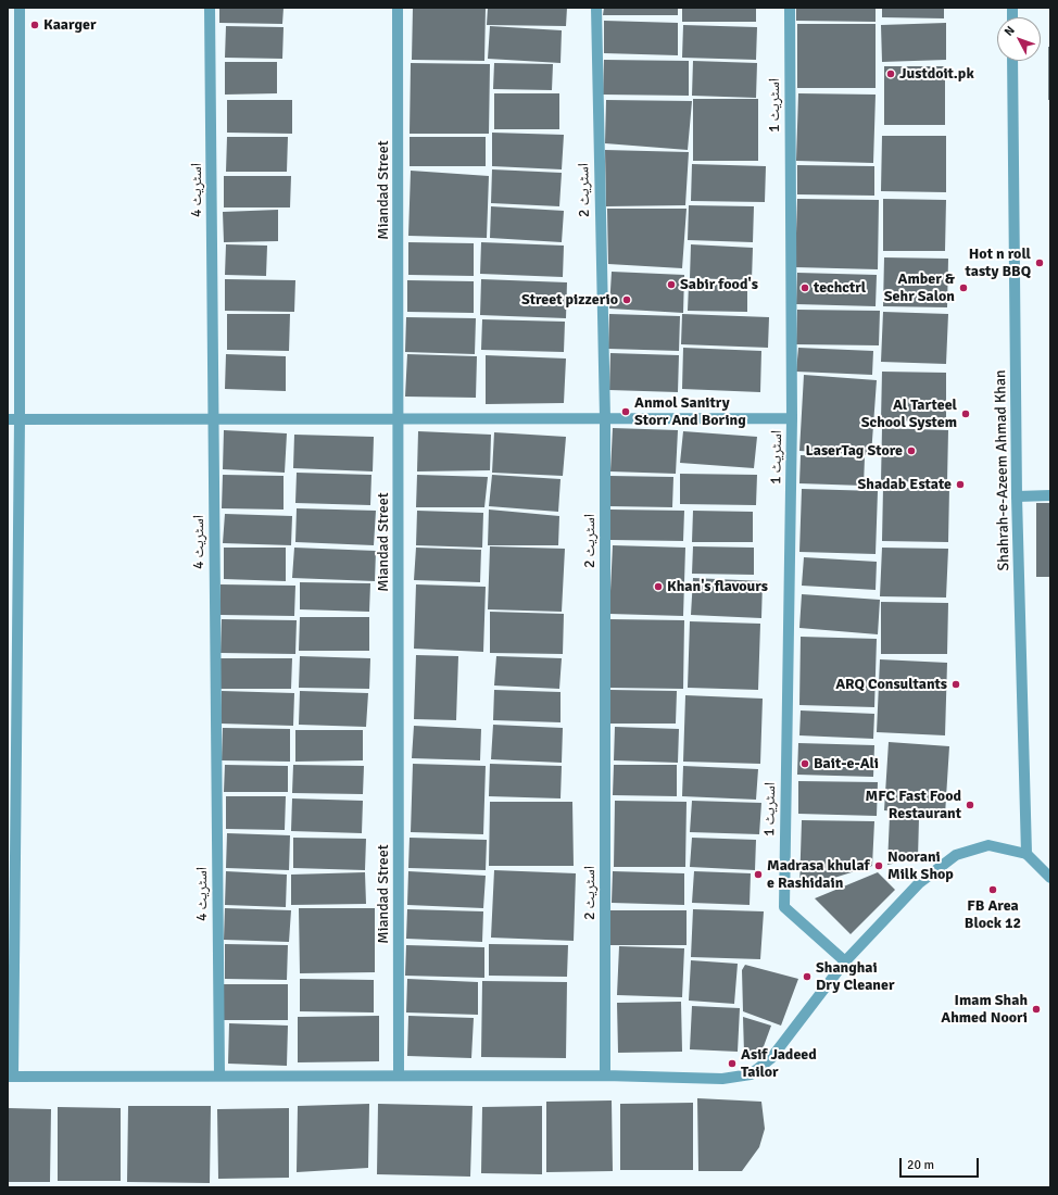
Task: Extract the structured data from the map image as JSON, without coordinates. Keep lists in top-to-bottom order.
{
  "streets": {
    "street": [
      "اسٹریٹ 1",
      "اسٹریٹ 4",
      "Miandad Street",
      "اسٹریٹ 2",
      "Shahrah-e-Azeem Ahmad Khan"
    ]
  },
  "places": [
    "Kaarger",
    "Justdoit.pk",
    "Hot n roll tasty BBQ",
    "Sabir food's",
    "techctrl",
    "Amber & Sehr Salon",
    "Street pizzerio",
    "Anmol Sanitry Storr And Boring",
    "Al Tarteel School System",
    "LaserTag Store",
    "Shadab Estate",
    "Khan's flavours",
    "ARQ Consultants",
    "Bait-e-Ali",
    "MFC Fast Food Restaurant",
    "Noorani Milk Shop",
    "Madrasa khulaf e Rashidain",
    "FB Area Block 12",
    "Shanghai Dry Cleaner",
    "Imam Shah Ahmed Noori",
    "Asif Jadeed Tailor"
  ],
  "scale_bar": "20 m",
  "north": "top left"
}
